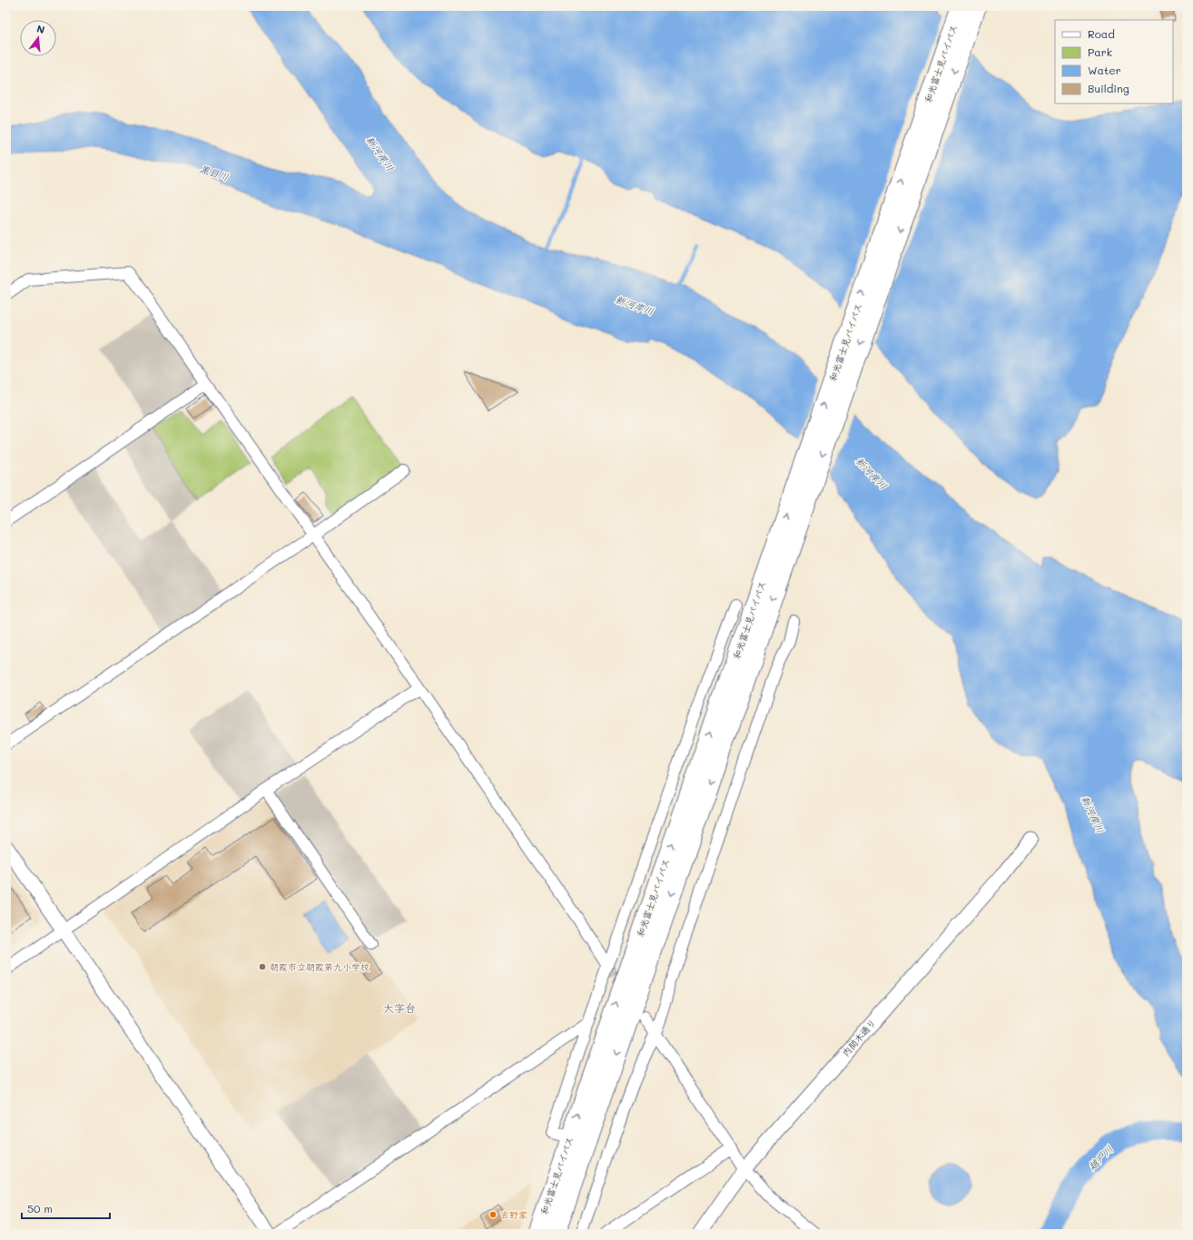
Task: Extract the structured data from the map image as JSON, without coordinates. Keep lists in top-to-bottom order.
{
  "streets": {
    "highway": ["和光富士見バイパス"],
    "street": ["内間木通り"]
  },
  "districts": ["大字台"],
  "water": ["新河岸川", "黒目川", "越戸川"],
  "places": ["朝霞市立朝霞第九小学校", "吉野家"],
  "legend": [
    "Road",
    "Park",
    "Water",
    "Building"
  ],
  "scale_bar": "50 m",
  "north": "top"
}
